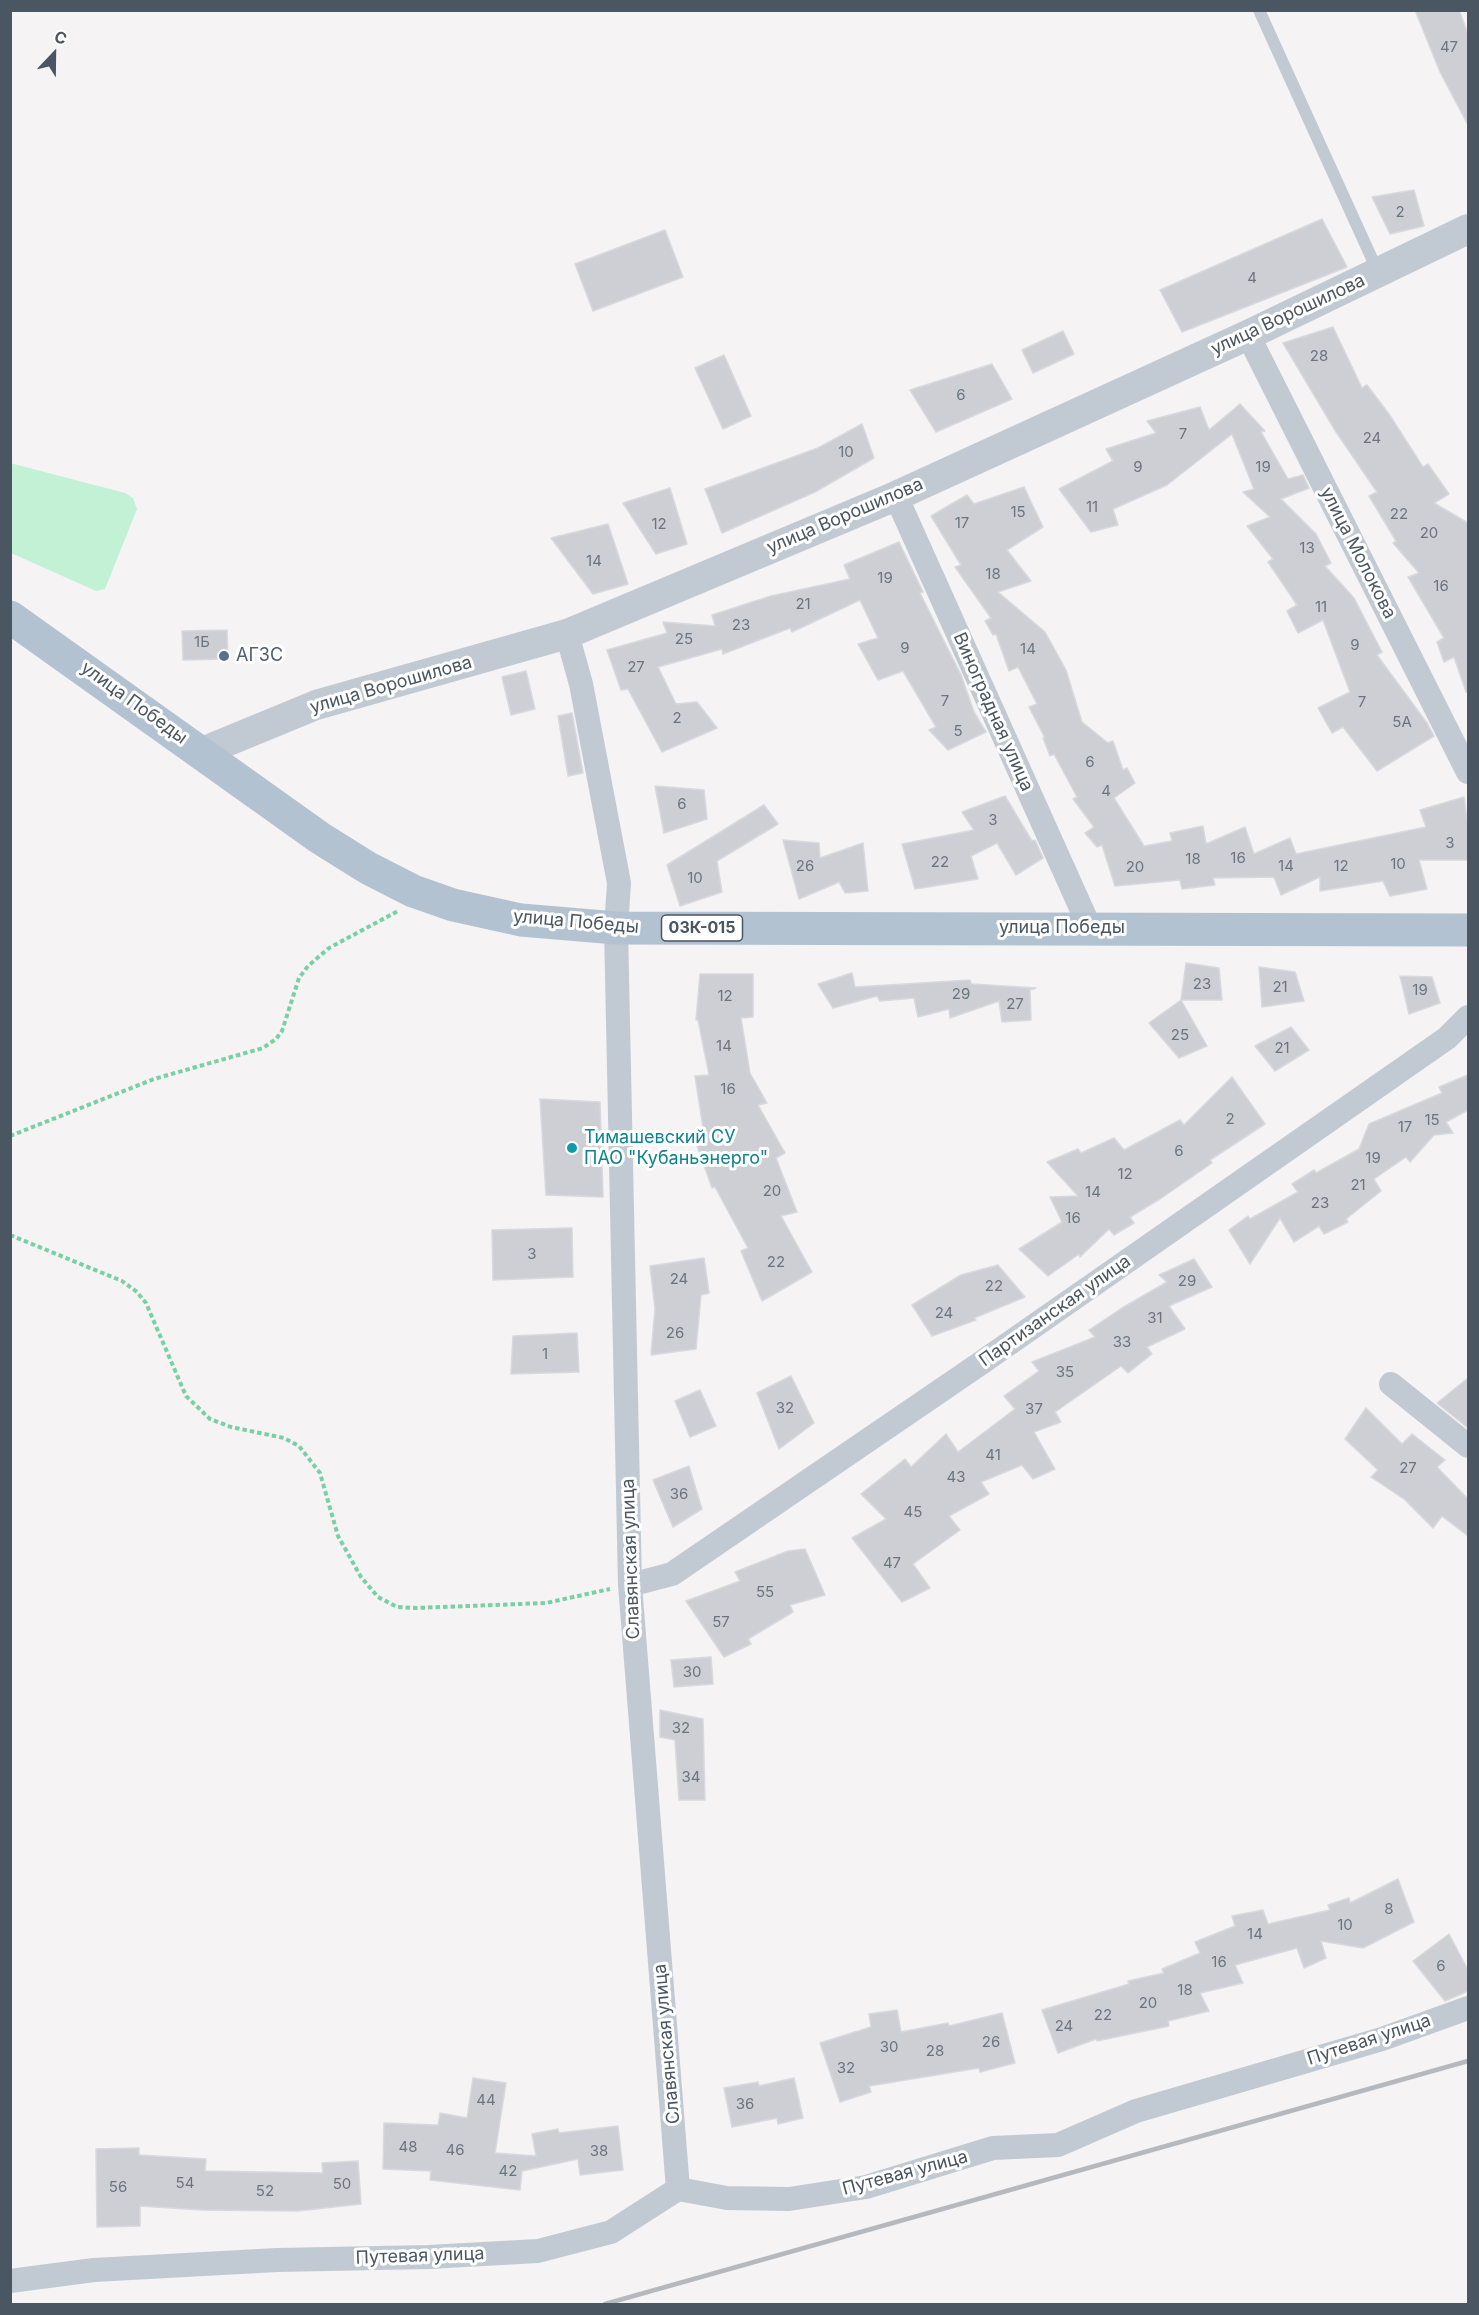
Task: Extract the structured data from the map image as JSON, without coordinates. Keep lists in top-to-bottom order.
{
  "streets": {
    "main road": ["улица Победы", "03К-015"],
    "street": [
      "улица Ворошилова",
      "улица Молокова",
      "Виноградная улица",
      "Партизанская улица",
      "Славянская улица",
      "Путевая улица"
    ]
  },
  "crossings": [
    ["улица Ворошилова", "улица Молокова"],
    ["улица Ворошилова", "улица Победы"],
    ["улица Ворошилова", "Виноградная улица"],
    ["улица Ворошилова", "Славянская улица"],
    ["улица Победы", "Виноградная улица"],
    ["улица Победы", "Славянская улица"],
    ["Партизанская улица", "Славянская улица"],
    ["Славянская улица", "Путевая улица"]
  ],
  "places": ["АГЗС", "Тимашевский СУ ПАО \"Кубаньэнерго\""],
  "house_numbers": [
    "47",
    "2",
    "4",
    "28",
    "6",
    "7",
    "24",
    "10",
    "9",
    "19",
    "11",
    "15",
    "22",
    "17",
    "12",
    "20",
    "13",
    "14",
    "18",
    "19",
    "16",
    "21",
    "11",
    "23",
    "25",
    "1Б",
    "9",
    "9",
    "14",
    "27",
    "7",
    "7",
    "2",
    "5А",
    "5",
    "6",
    "4",
    "6",
    "3",
    "3",
    "16",
    "18",
    "22",
    "10",
    "26",
    "14",
    "12",
    "20",
    "10",
    "23",
    "21",
    "19",
    "29",
    "12",
    "27",
    "25",
    "14",
    "21",
    "16",
    "2",
    "15",
    "17",
    "6",
    "19",
    "12",
    "21",
    "20",
    "14",
    "23",
    "16",
    "3",
    "22",
    "24",
    "29",
    "22",
    "24",
    "31",
    "26",
    "33",
    "1",
    "35",
    "32",
    "37",
    "41",
    "27",
    "43",
    "36",
    "45",
    "47",
    "55",
    "57",
    "30",
    "32",
    "34",
    "8",
    "10",
    "14",
    "16",
    "6",
    "18",
    "20",
    "22",
    "24",
    "26",
    "30",
    "28",
    "32",
    "44",
    "36",
    "48",
    "46",
    "38",
    "42",
    "54",
    "50",
    "56",
    "52"
  ],
  "north": "top"
}
